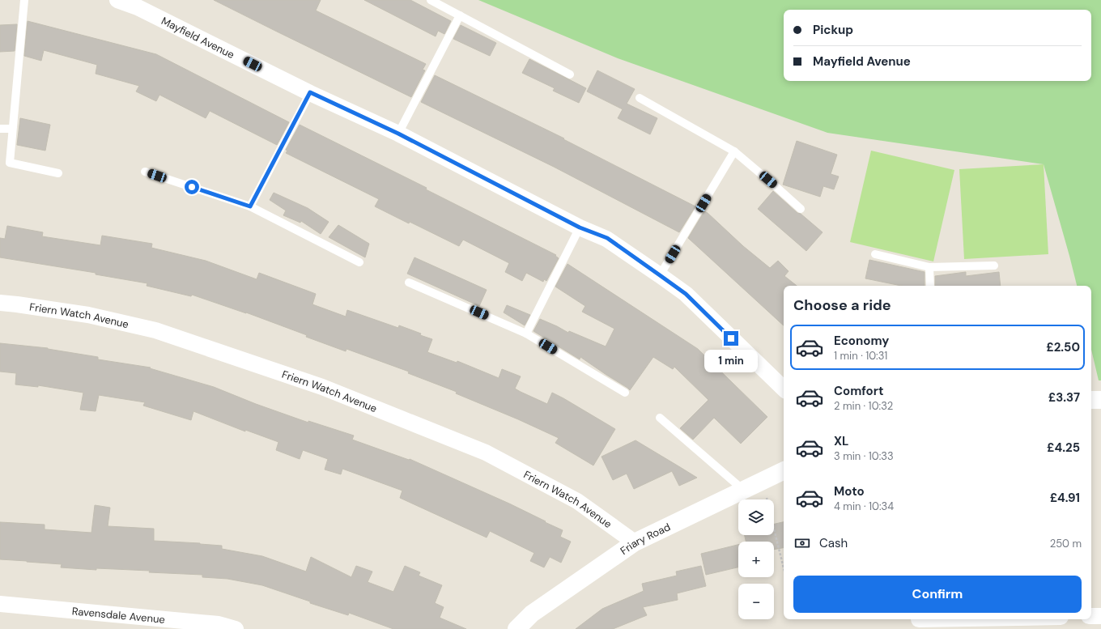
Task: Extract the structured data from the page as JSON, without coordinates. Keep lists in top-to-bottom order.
{
  "streets": {
    "street": [
      "Mayfield Avenue",
      "Friern Watch Avenue",
      "Friary Road",
      "Ravensdale Avenue"
    ]
  },
  "crossings": [
    ["Friern Watch Avenue", "Friary Road"]
  ],
  "page": {
    "banner": ["Pickup", "Mayfield Avenue"],
    "heading": "Choose a ride",
    "list": [
      {
        "name": "Economy",
        "note": "1 min · 10:31",
        "value": "£2.50"
      },
      {
        "name": "Comfort",
        "note": "2 min · 10:32",
        "value": "£3.37"
      },
      {
        "name": "XL",
        "note": "3 min · 10:33",
        "value": "£4.25"
      },
      {
        "name": "Moto",
        "note": "4 min · 10:34",
        "value": "£4.91"
      }
    ],
    "bubble": "1 min",
    "map_buttons": ["+", "−"],
    "pay": ["Cash", "250 m"],
    "buttons": "Confirm"
  }
}
